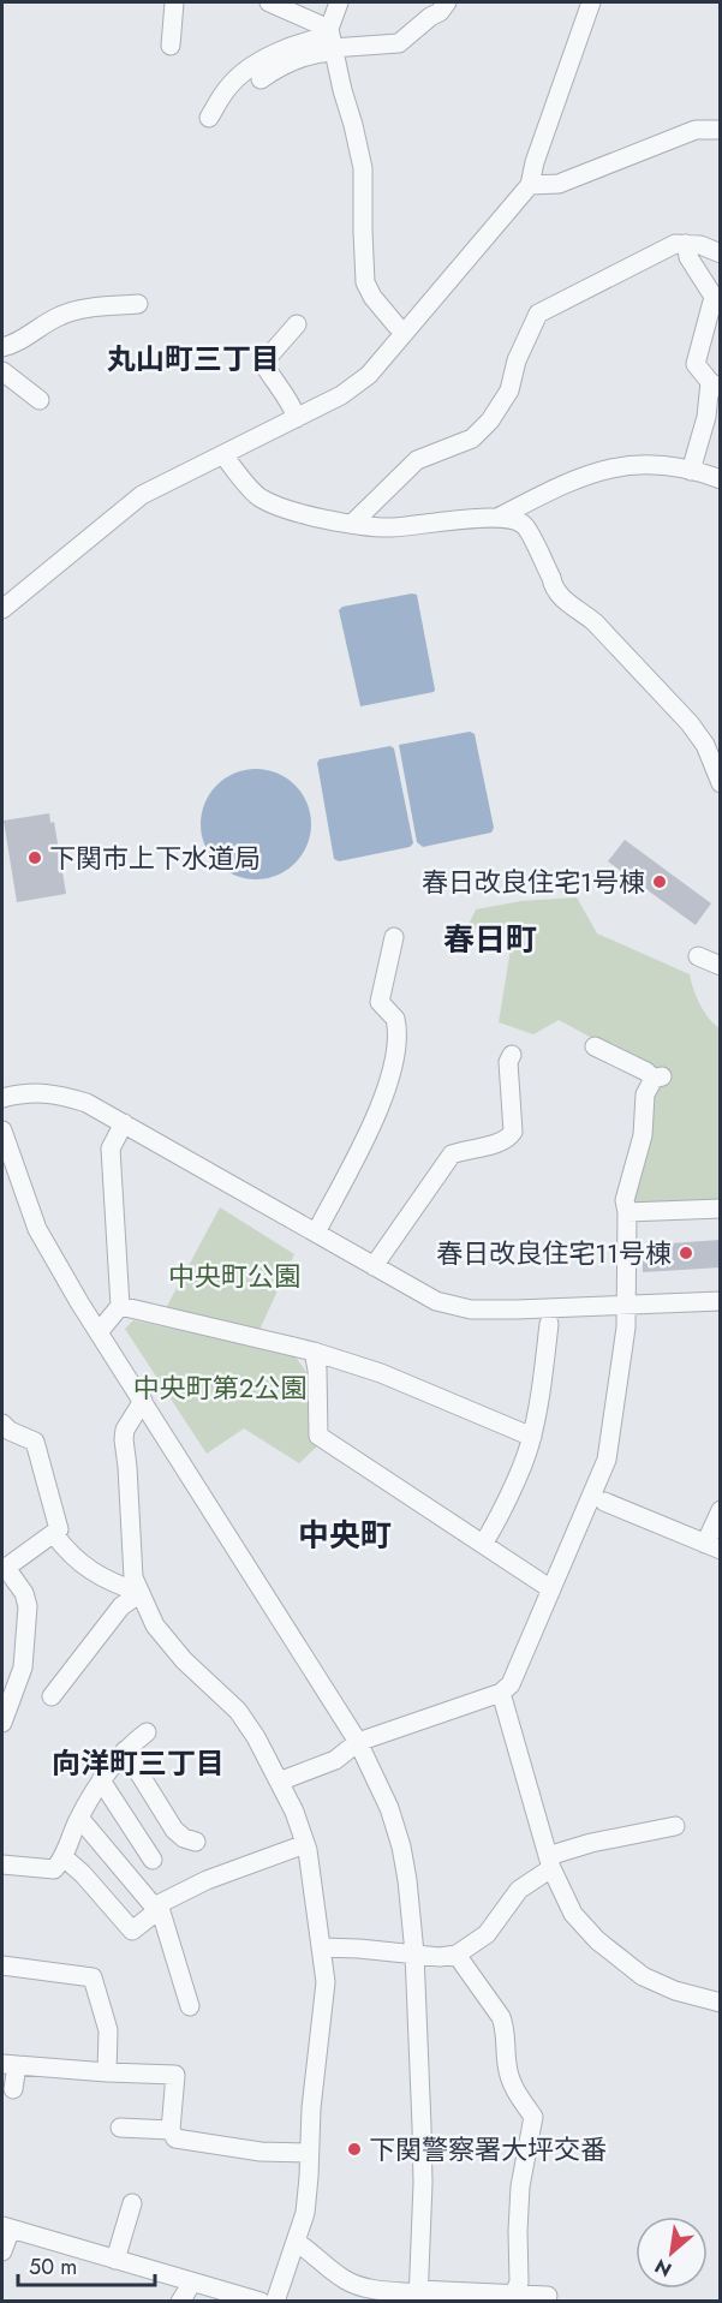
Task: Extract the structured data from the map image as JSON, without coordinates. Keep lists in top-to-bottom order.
{
  "districts": [
    "丸山町三丁目",
    "春日町",
    "中央町",
    "向洋町三丁目"
  ],
  "parks": ["中央町公園", "中央町第2公園"],
  "places": [
    "下関市上下水道局",
    "春日改良住宅1号棟",
    "春日改良住宅11号棟",
    "下関警察署大坪交番"
  ],
  "scale_bar": "50 m",
  "north": "bottom left"
}
